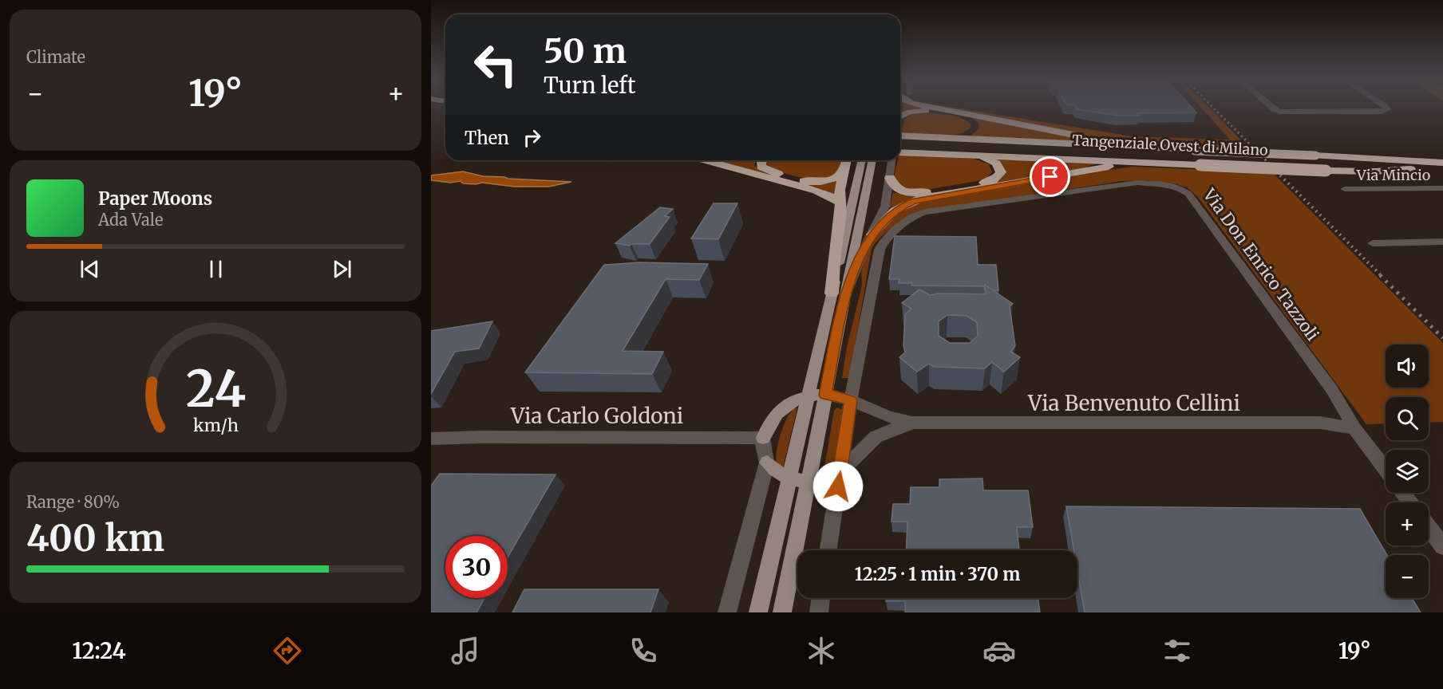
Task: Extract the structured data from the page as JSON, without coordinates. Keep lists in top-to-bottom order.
{
  "streets": {
    "highway": ["Tangenziale Ovest di Milano"],
    "street": [
      "Via Mincio",
      "Via Don Enrico Tazzoli",
      "Via Benvenuto Cellini",
      "Via Carlo Goldoni"
    ]
  },
  "crossings": [
    ["Via Don Enrico Tazzoli", "Via Benvenuto Cellini"]
  ],
  "page": {
    "tile": [
      "Climate",
      ["Range · 80%", "400 km"]
    ],
    "turn": ["50 m", "Turn left"],
    "heat": ["−", "19°", "+"],
    "then": "Then",
    "song": ["Paper Moons", "Ada Vale"],
    "map_buttons": ["+", "−"],
    "limit": "30",
    "trip": "12:25 · 1 min · 370 m",
    "tabs": ["12:24", "19°"],
    "gauge": ["24", "km/h"]
  }
}
